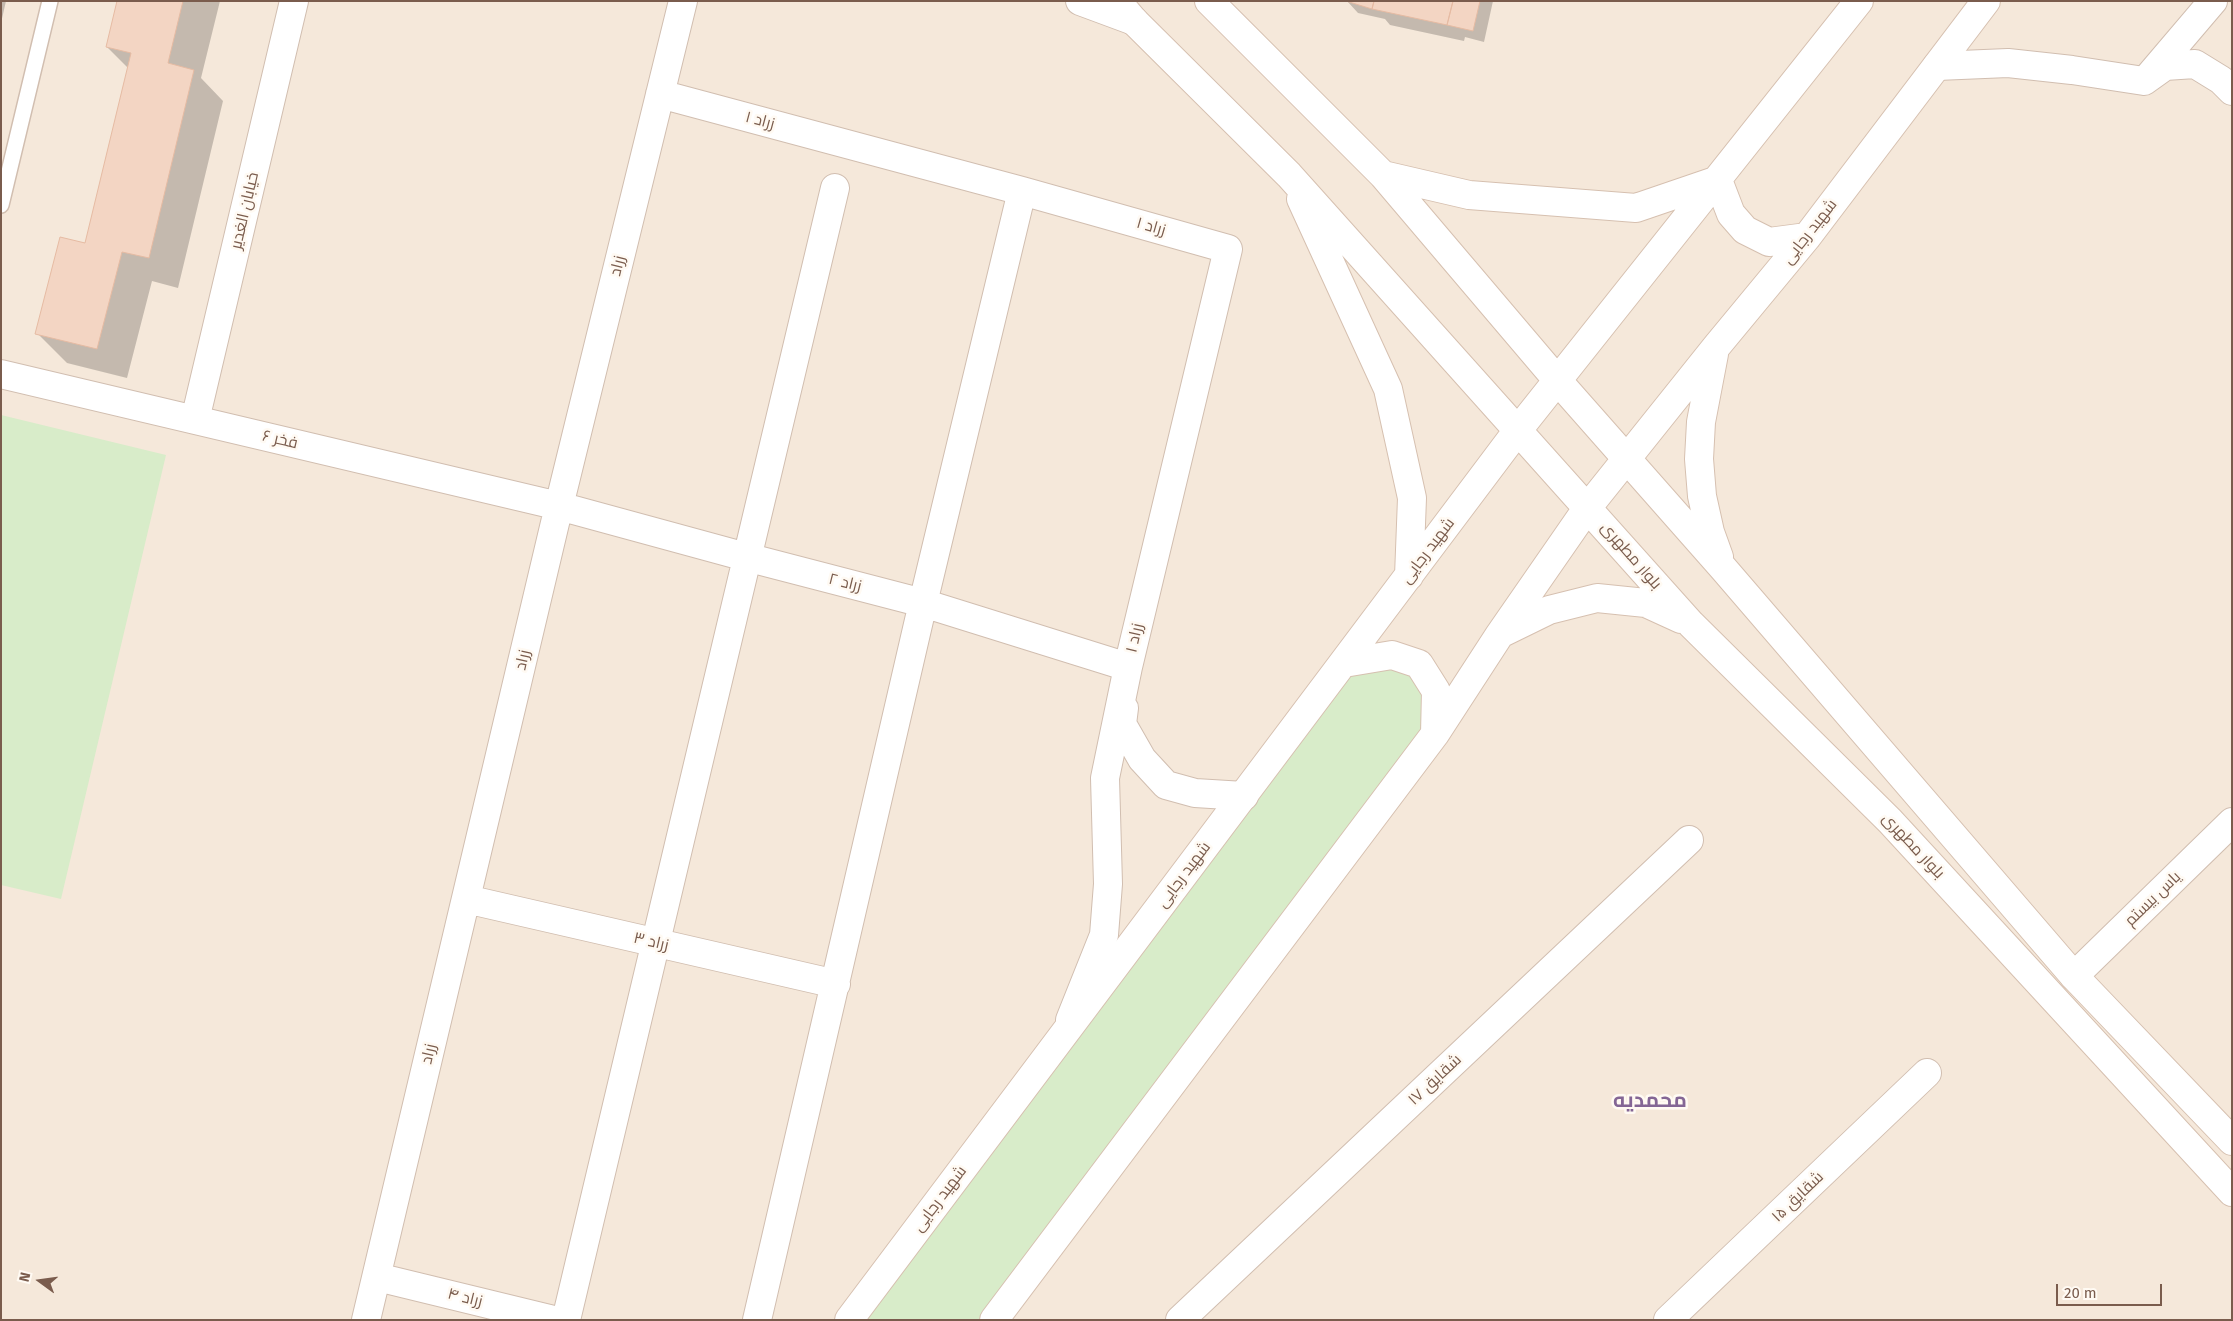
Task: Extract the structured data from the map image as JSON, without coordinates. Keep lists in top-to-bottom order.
{
  "streets": {
    "street": [
      "زراد ۱",
      "خیابان الغدیر",
      "شهید رجایی",
      "زراد",
      "فخر ۶",
      "بلوار مطهری",
      "زراد ۲",
      "یاس بیستم",
      "زراد ۳",
      "شقایق ۱۷",
      "شقایق ۱۵",
      "زراد ۴"
    ]
  },
  "crossings": [
    ["زراد ۱", "زراد"],
    ["زراد ۱", "زراد ۲"],
    ["خیابان الغدیر", "فخر ۶"],
    ["شهید رجایی", "بلوار مطهری"],
    ["زراد", "فخر ۶"],
    ["زراد", "زراد ۲"],
    ["زراد", "زراد ۳"],
    ["زراد", "زراد ۴"],
    ["فخر ۶", "زراد ۲"]
  ],
  "districts": ["محمدیه"],
  "scale_bar": "20 m",
  "north": "left"
}
